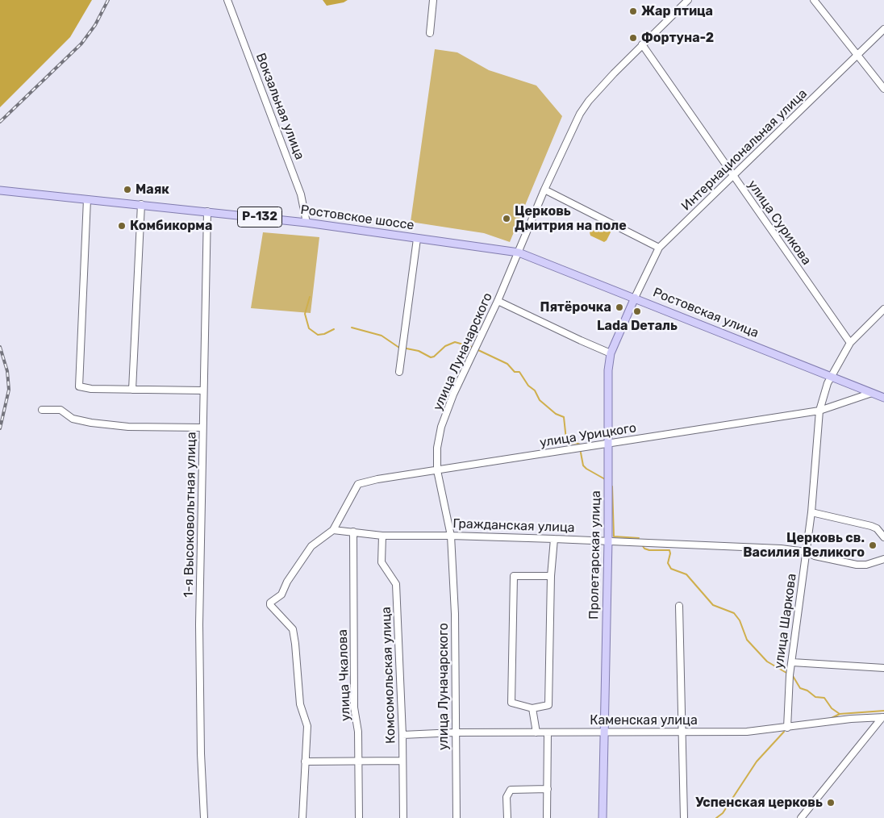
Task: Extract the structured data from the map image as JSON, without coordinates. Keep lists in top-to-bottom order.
{
  "streets": {
    "main road": [
      "Р-132",
      "Ростовское шоссе",
      "Ростовская улица",
      "Пролетарская улица"
    ],
    "street": [
      "Вокзальная улица",
      "Интернациональная улица",
      "улица Сурикова",
      "улица Луначарского",
      "улица Урицкого",
      "1-я Высоковольтная улица",
      "Гражданская улица",
      "улица Шаркова",
      "улица Чкалова",
      "Комсомольская улица",
      "Каменская улица"
    ]
  },
  "crossings": [
    ["Вокзальная улица", "Ростовское шоссе"],
    ["Интернациональная улица", "улица Сурикова"],
    ["Интернациональная улица", "Ростовская улица"],
    ["Интернациональная улица", "Пролетарская улица"],
    ["Ростовское шоссе", "Ростовская улица"],
    ["Ростовское шоссе", "улица Луначарского"],
    ["Ростовское шоссе", "1-я Высоковольтная улица"],
    ["улица Сурикова", "улица Луначарского"],
    ["Ростовская улица", "улица Луначарского"],
    ["Ростовская улица", "улица Урицкого"],
    ["Ростовская улица", "Пролетарская улица"],
    ["Ростовская улица", "улица Шаркова"],
    ["улица Луначарского", "улица Урицкого"],
    ["улица Луначарского", "Гражданская улица"],
    ["улица Луначарского", "Каменская улица"],
    ["улица Урицкого", "Гражданская улица"],
    ["улица Урицкого", "Пролетарская улица"],
    ["улица Урицкого", "улица Шаркова"],
    ["Гражданская улица", "Пролетарская улица"],
    ["Гражданская улица", "улица Шаркова"],
    ["Гражданская улица", "улица Чкалова"],
    ["Гражданская улица", "Комсомольская улица"],
    ["Пролетарская улица", "Каменская улица"],
    ["улица Шаркова", "Каменская улица"],
    ["Комсомольская улица", "Каменская улица"]
  ],
  "places": [
    "Жар птица",
    "Фортуна-2",
    "Маяк",
    "Церковь Дмитрия на поле",
    "Комбикорма",
    "Пятёрочка",
    "Lada Dеталь",
    "Церковь св. Василия Великого",
    "Успенская церковь"
  ]
}
